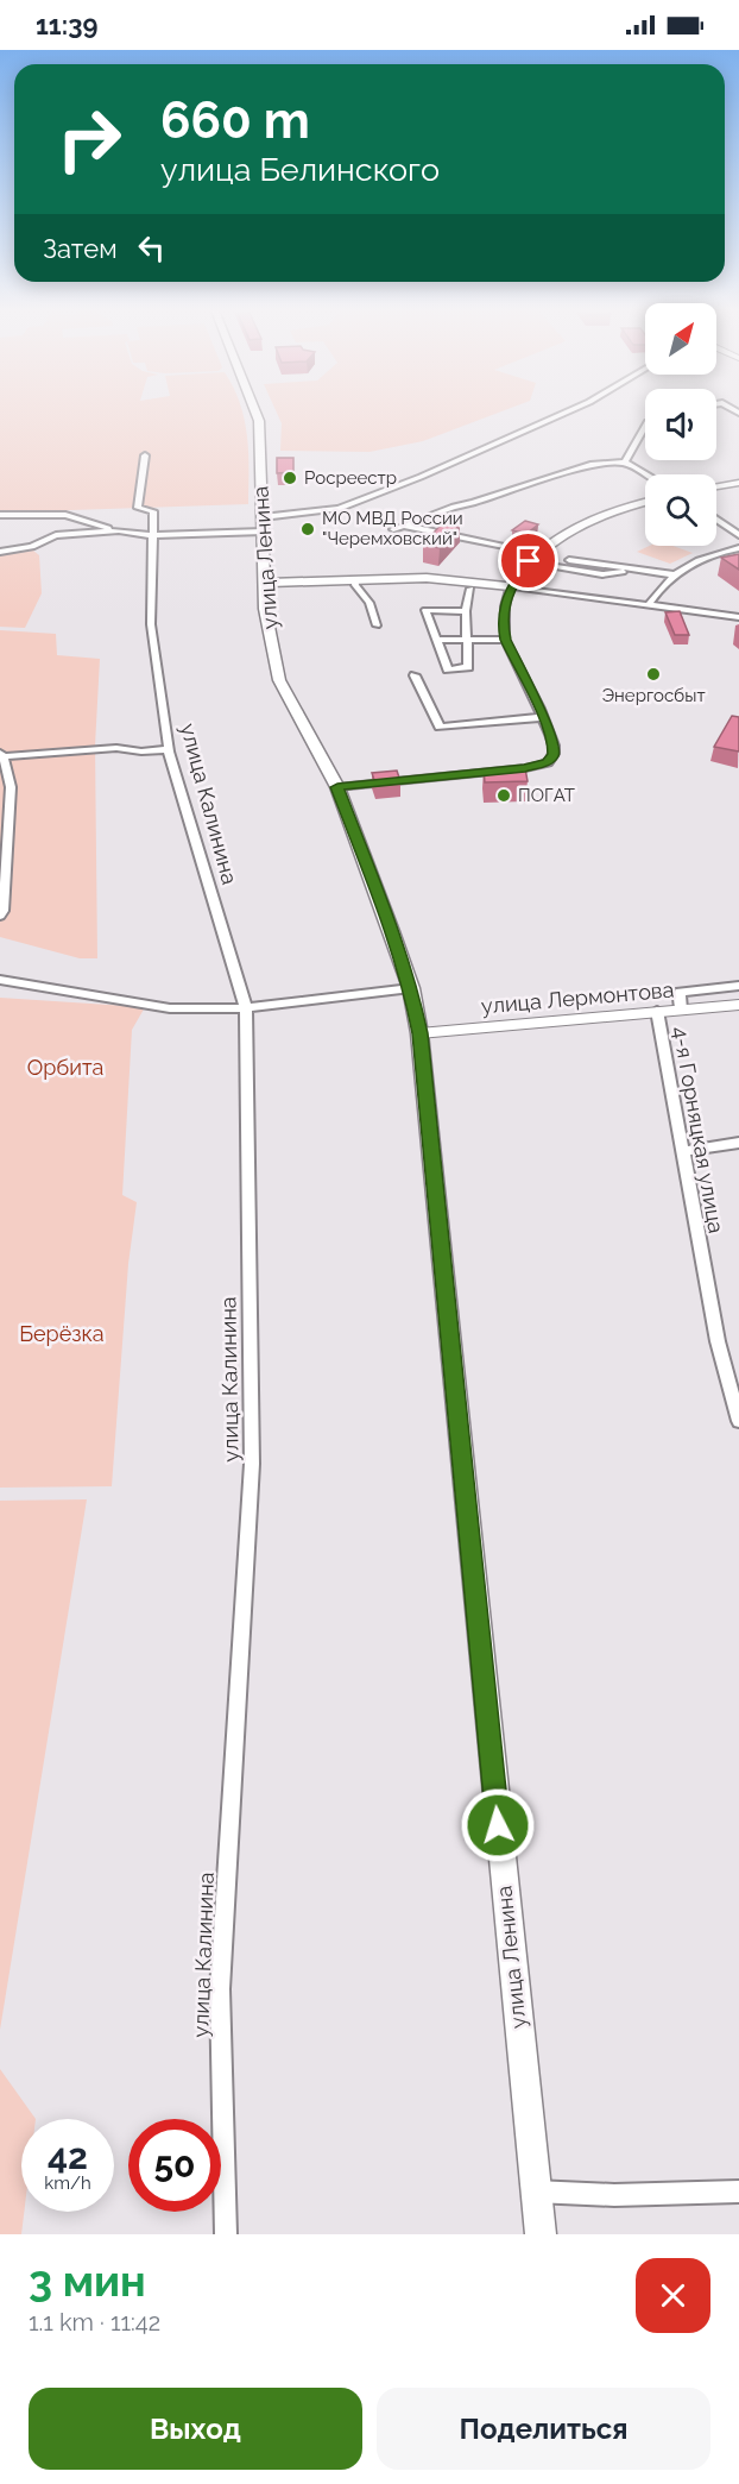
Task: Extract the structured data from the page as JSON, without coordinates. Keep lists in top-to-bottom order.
{
  "streets": {
    "main road": ["улица Ленина"],
    "street": ["улица Калинина", "улица Лермонтова", "4-я Горняцкая улица"]
  },
  "crossings": [
    ["улица Ленина", "улица Лермонтова"],
    ["улица Лермонтова", "4-я Горняцкая улица"]
  ],
  "parks": ["Орбита", "Берёзка"],
  "places": [
    "Росреестр",
    "МО МВД России \"Черемховский\"",
    "Энергосбыт",
    "ПОГАТ"
  ],
  "north": "top right",
  "page": {
    "status": "11:39",
    "turn": ["660 m", "улица Белинского"],
    "then": "Затем",
    "speed": "42 km/h",
    "limit": "50",
    "heading": ["3 мин", "1.1 km · 11:42"],
    "buttons": ["Выход", "Поделиться"]
  }
}
